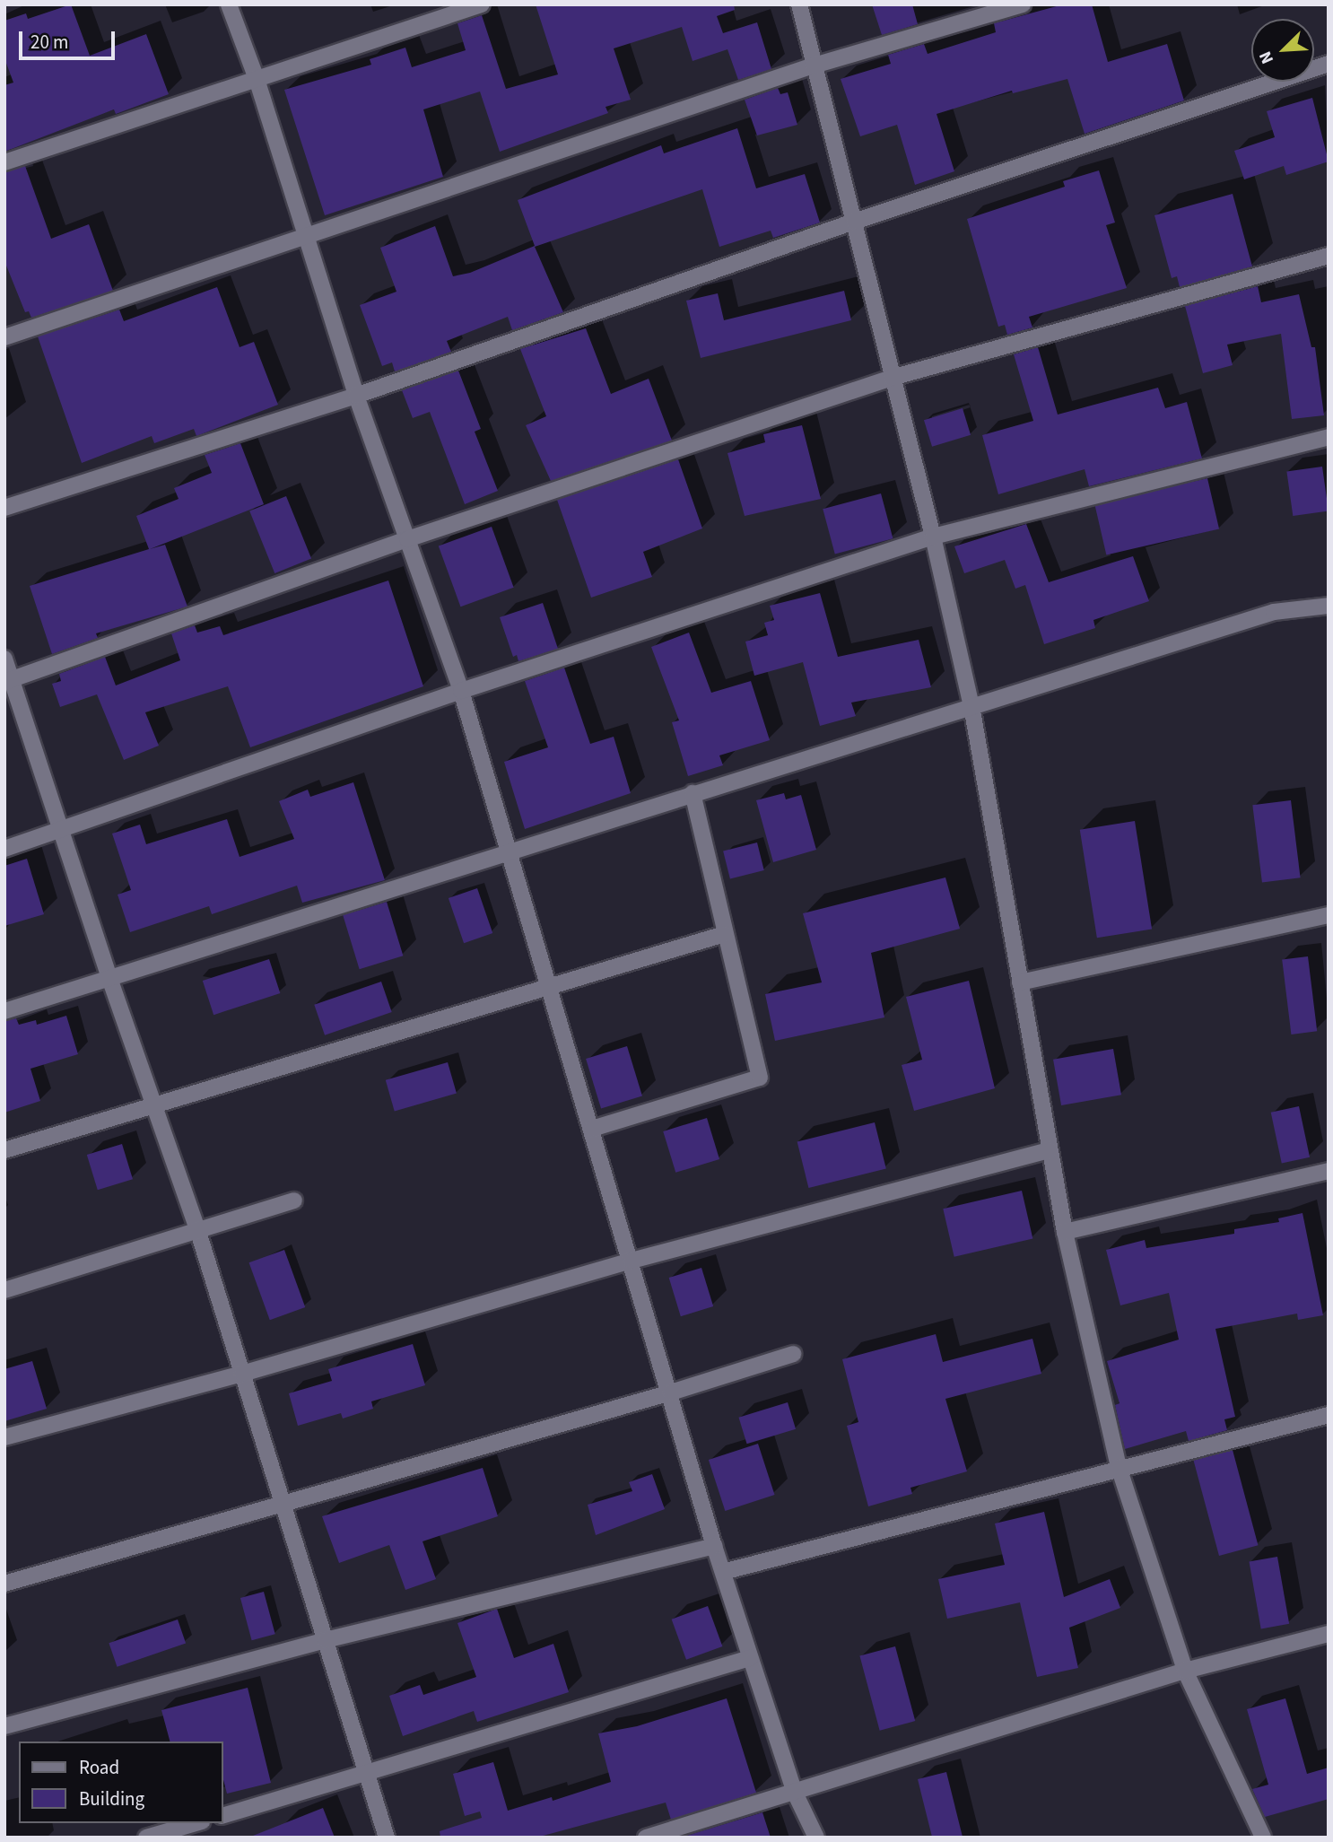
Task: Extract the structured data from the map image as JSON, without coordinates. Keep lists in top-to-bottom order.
{
  "legend": ["Road", "Building"],
  "scale_bar": "20 m",
  "north": "bottom left"
}
